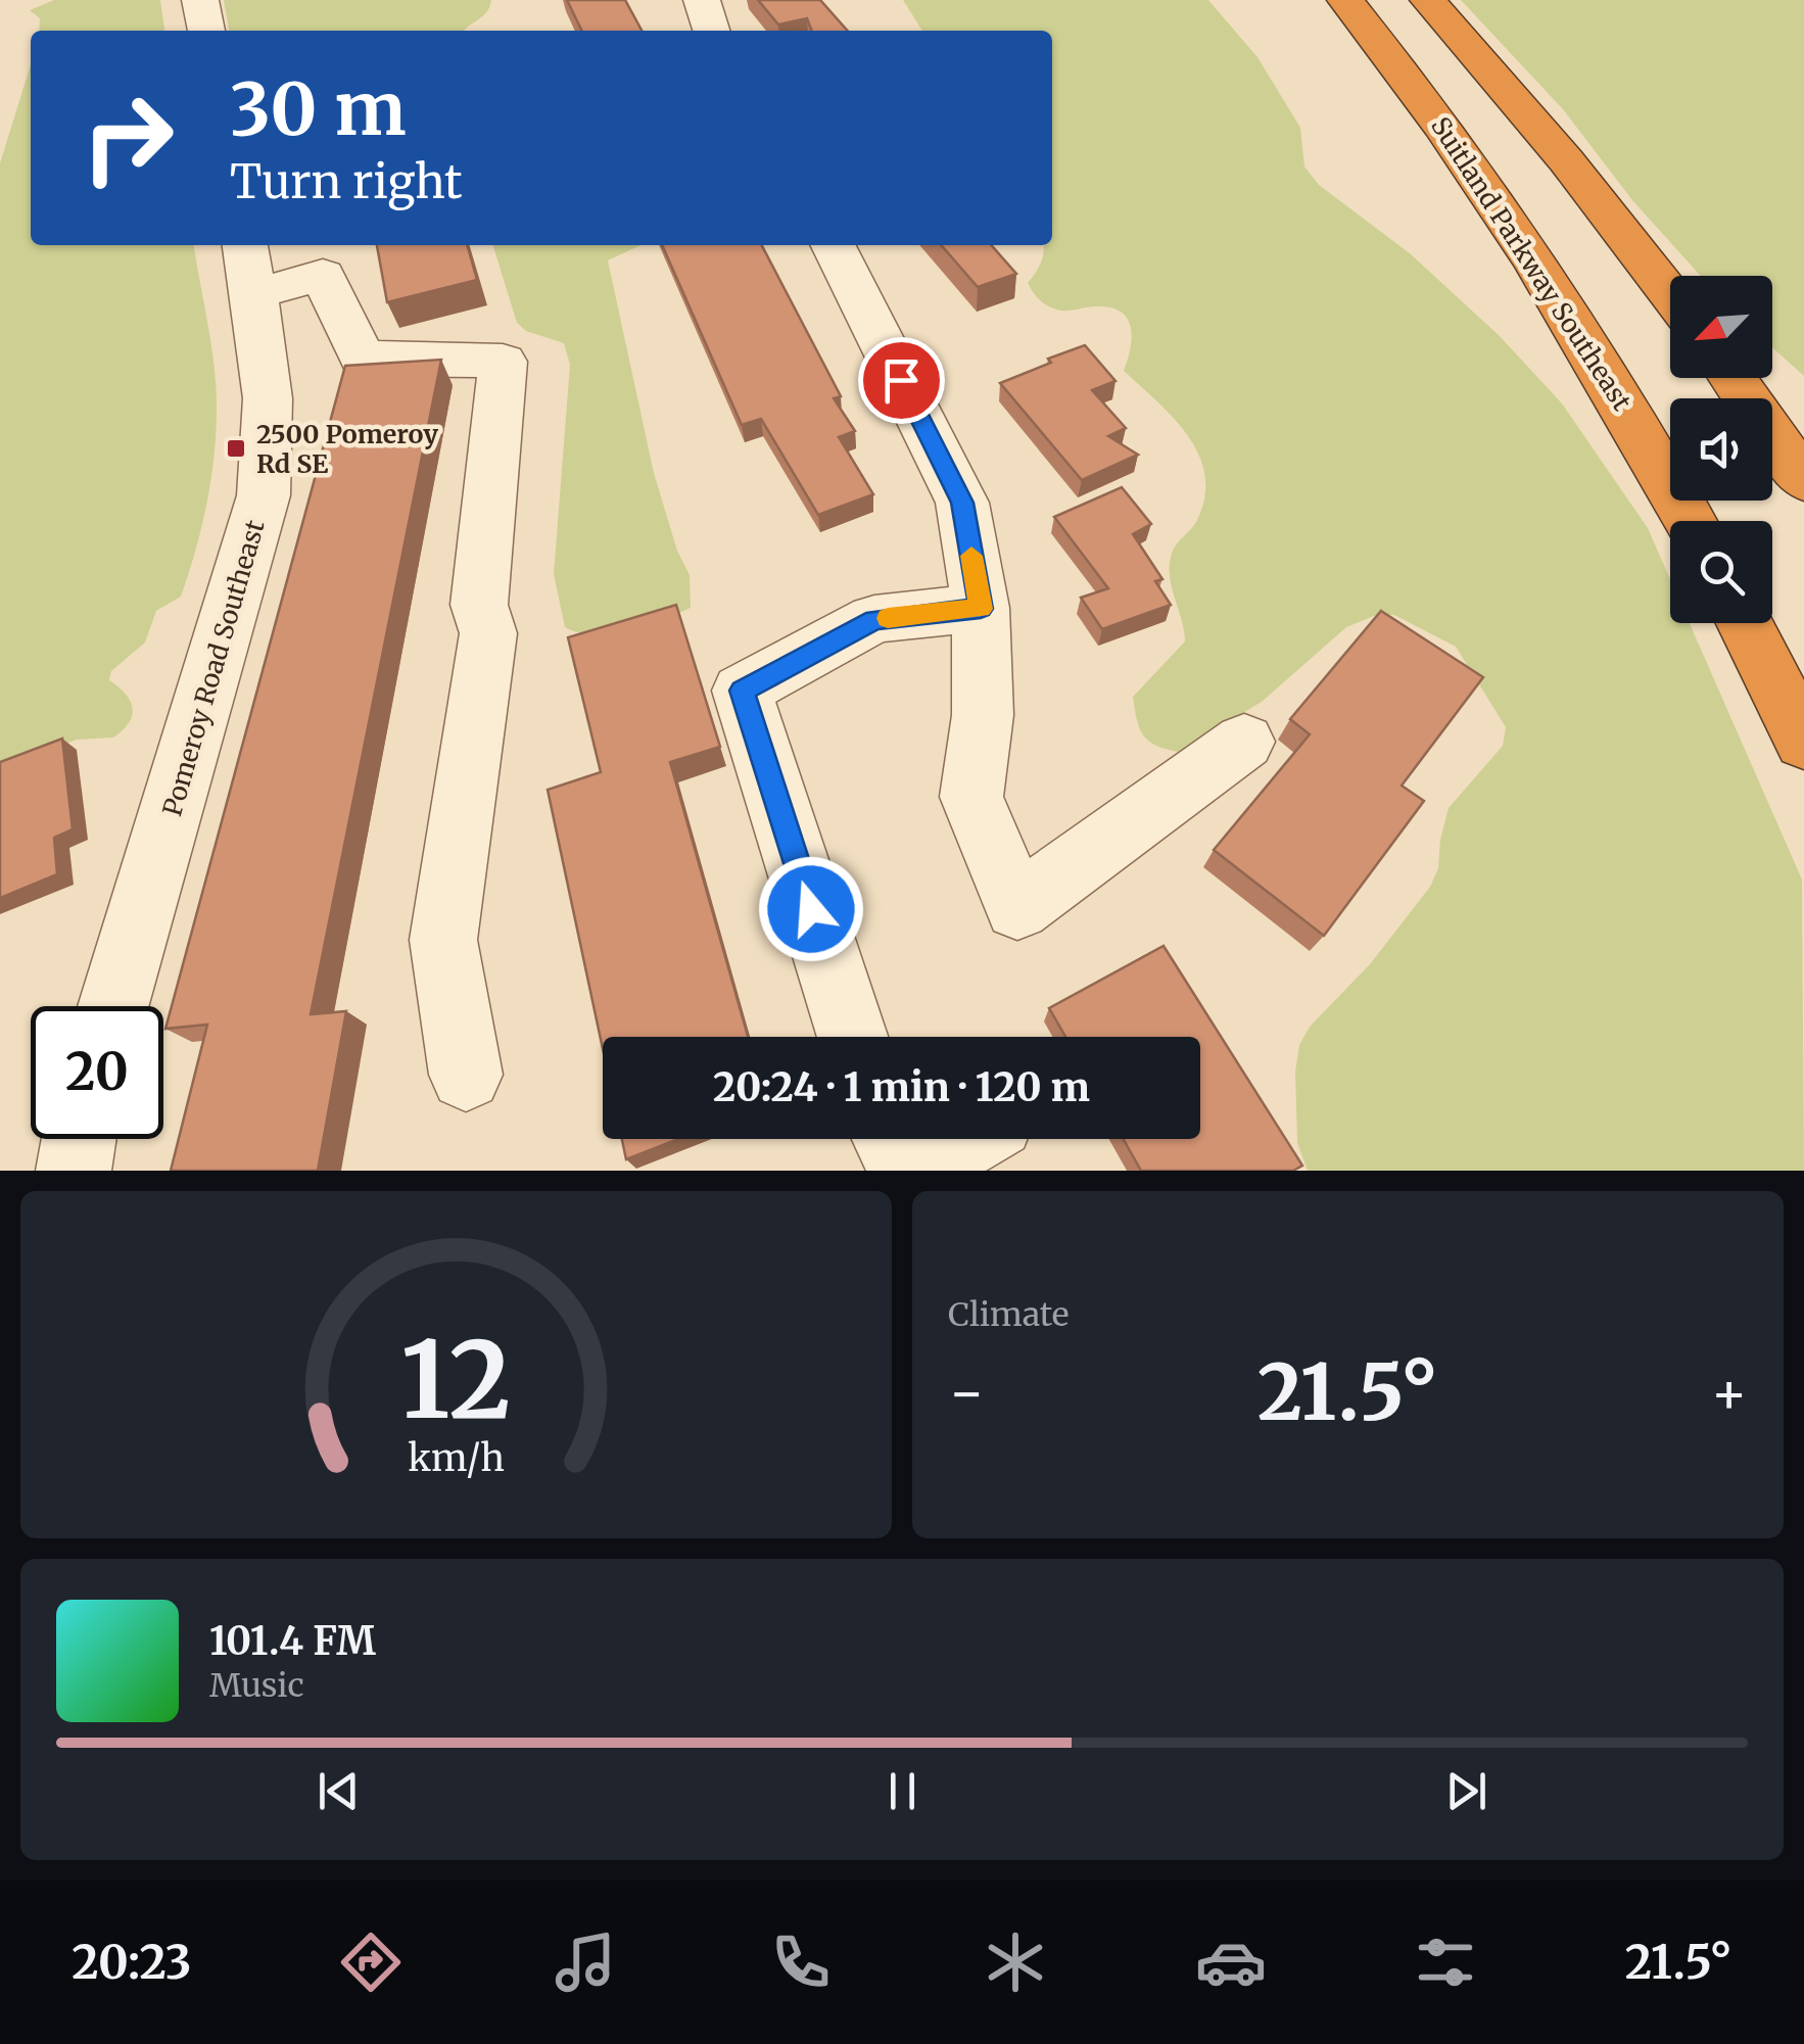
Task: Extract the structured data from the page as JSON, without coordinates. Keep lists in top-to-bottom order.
{
  "streets": {
    "highway": ["Suitland Parkway Southeast"],
    "street": ["Pomeroy Road Southeast"]
  },
  "places": {
    "transit": ["2500 Pomeroy Rd SE"]
  },
  "north": "bottom left",
  "page": {
    "turn": ["30 m", "Turn right"],
    "limit": "20",
    "trip": "20:24 · 1 min · 120 m",
    "tile": "Climate",
    "heat": ["−", "21.5°", "+"],
    "song": ["101.4 FM", "Music"],
    "tabs": ["20:23", "21.5°"],
    "gauge": ["12", "km/h"]
  }
}
